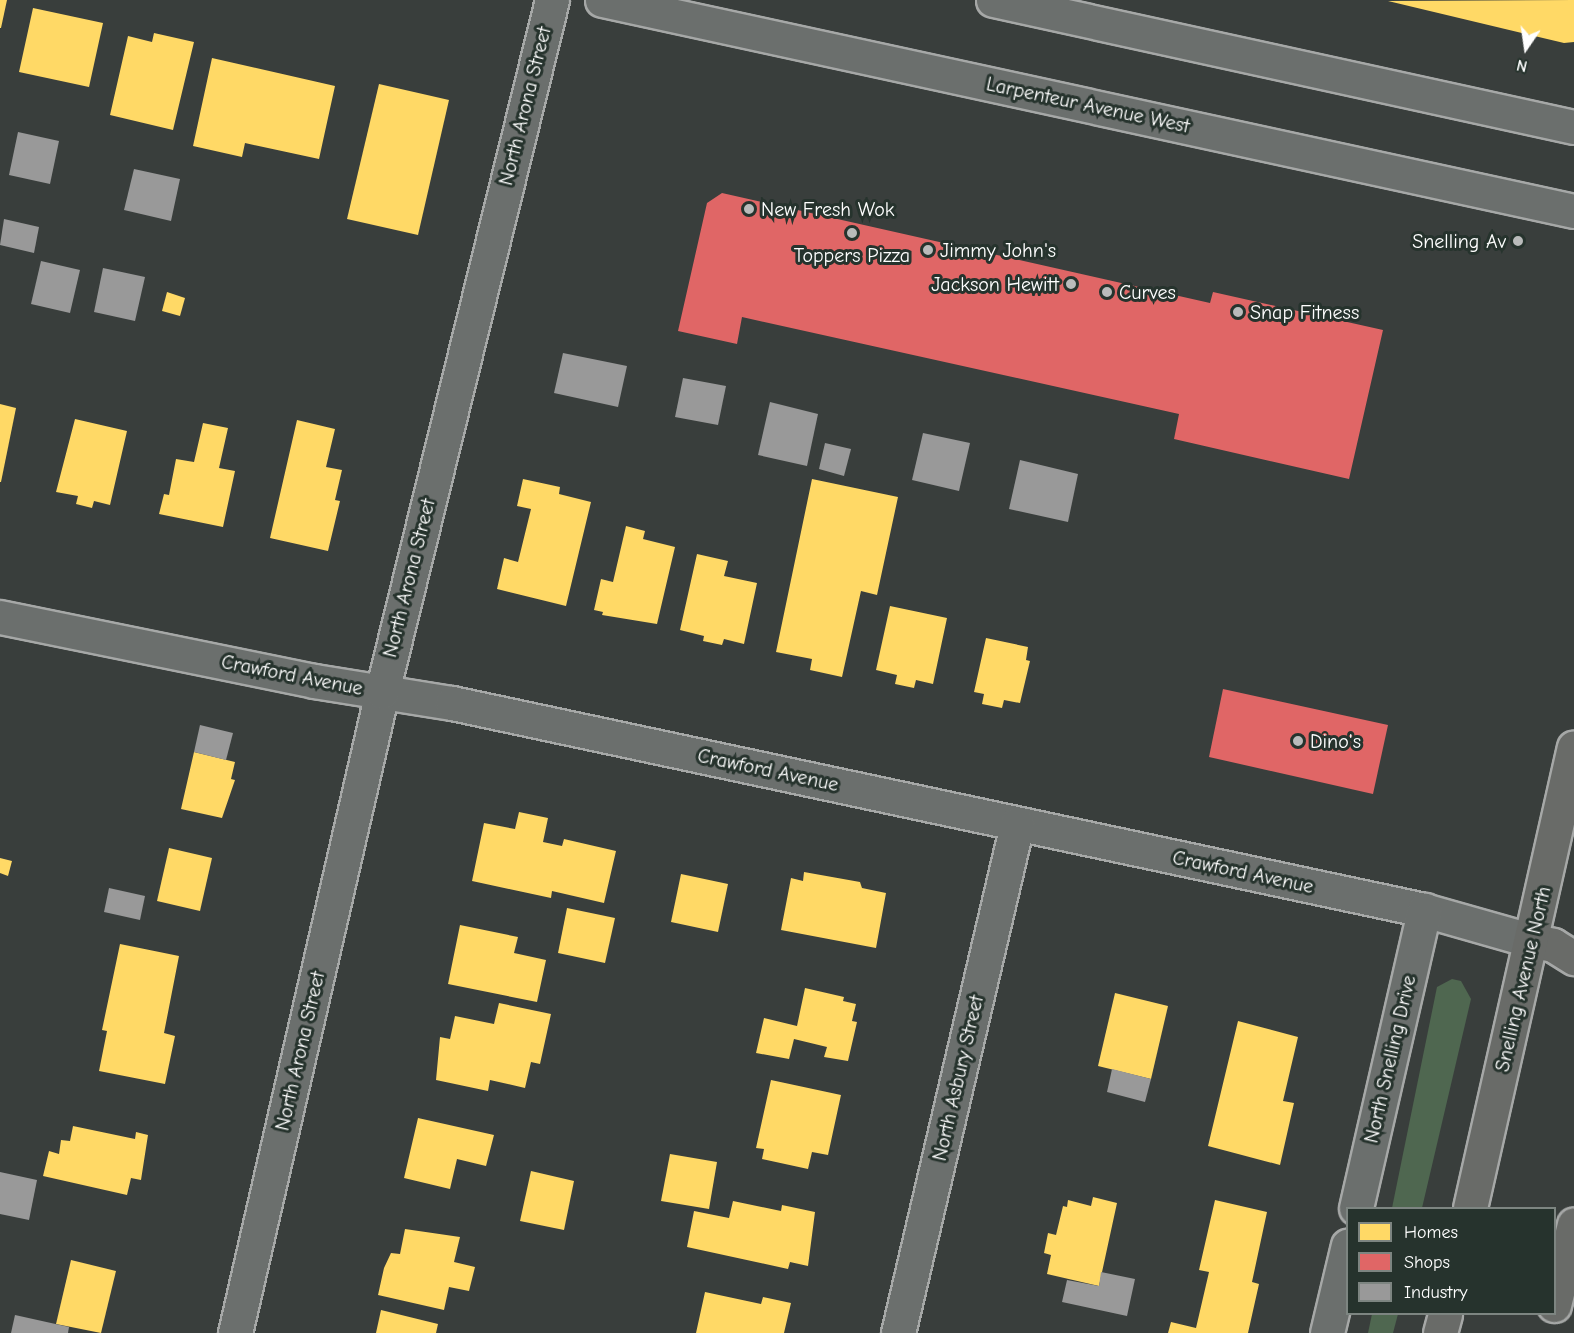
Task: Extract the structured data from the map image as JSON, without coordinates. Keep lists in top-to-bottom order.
{
  "streets": {
    "main road": ["Snelling Avenue North"],
    "street": [
      "Larpenteur Avenue West",
      "North Arona Street",
      "Crawford Avenue",
      "North Snelling Drive",
      "North Asbury Street"
    ]
  },
  "crossings": [
    ["North Arona Street", "Crawford Avenue"],
    ["Crawford Avenue", "Snelling Avenue North"],
    ["Crawford Avenue", "North Snelling Drive"],
    ["Crawford Avenue", "North Asbury Street"]
  ],
  "places": [
    "New Fresh Wok",
    "Toppers Pizza",
    "Snelling Av",
    "Jimmy John's",
    "Jackson Hewitt",
    "Curves",
    "Snap Fitness",
    "Dino's"
  ],
  "legend": ["Homes", "Shops", "Industry"],
  "north": "bottom"
}
